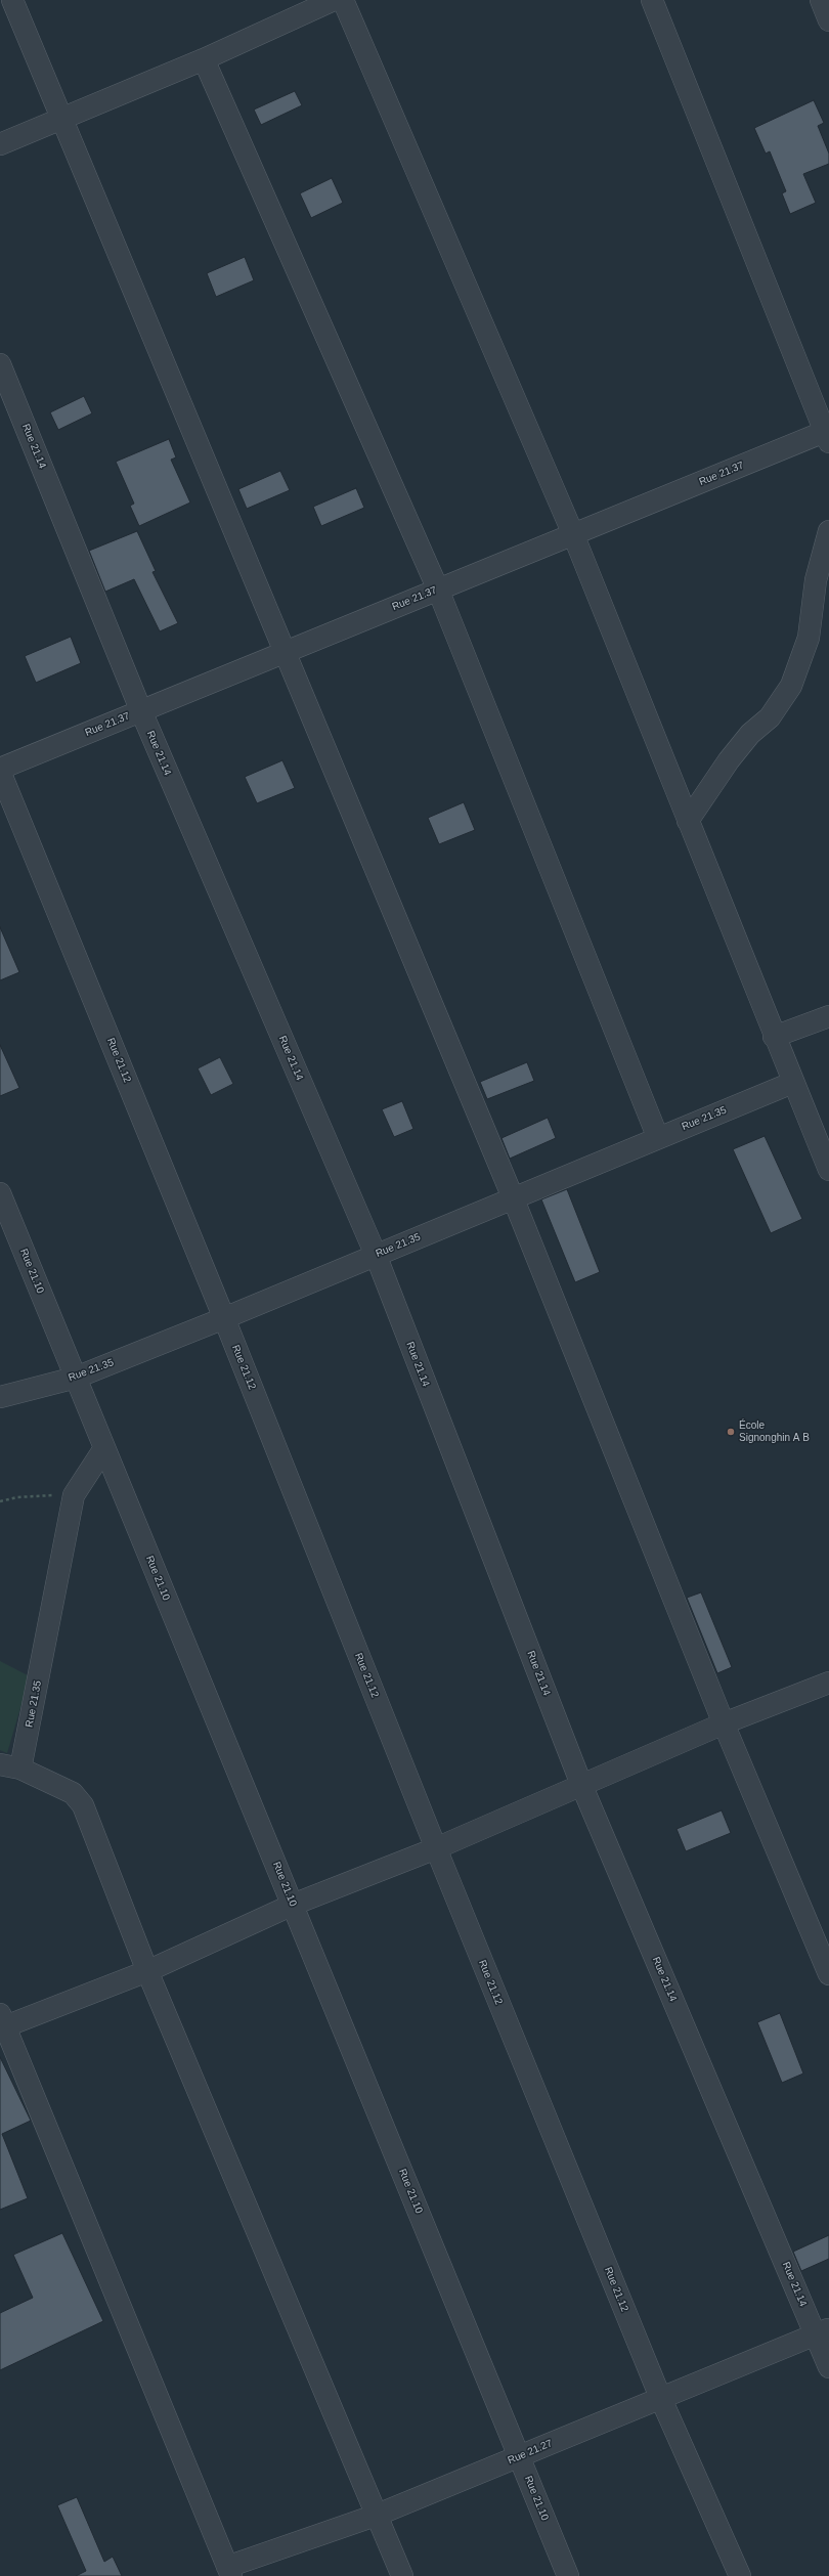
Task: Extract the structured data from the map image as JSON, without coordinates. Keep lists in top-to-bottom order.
{
  "streets": {
    "street": [
      "Rue 21.14",
      "Rue 21.37",
      "Rue 21.12",
      "Rue 21.35",
      "Rue 21.10",
      "Rue 21.27"
    ]
  },
  "crossings": [
    ["Rue 21.14", "Rue 21.37"],
    ["Rue 21.14", "Rue 21.35"],
    ["Rue 21.14", "Rue 21.27"],
    ["Rue 21.12", "Rue 21.35"],
    ["Rue 21.12", "Rue 21.27"],
    ["Rue 21.35", "Rue 21.10"],
    ["Rue 21.10", "Rue 21.27"]
  ],
  "places": ["École Signonghin A B"]
}
